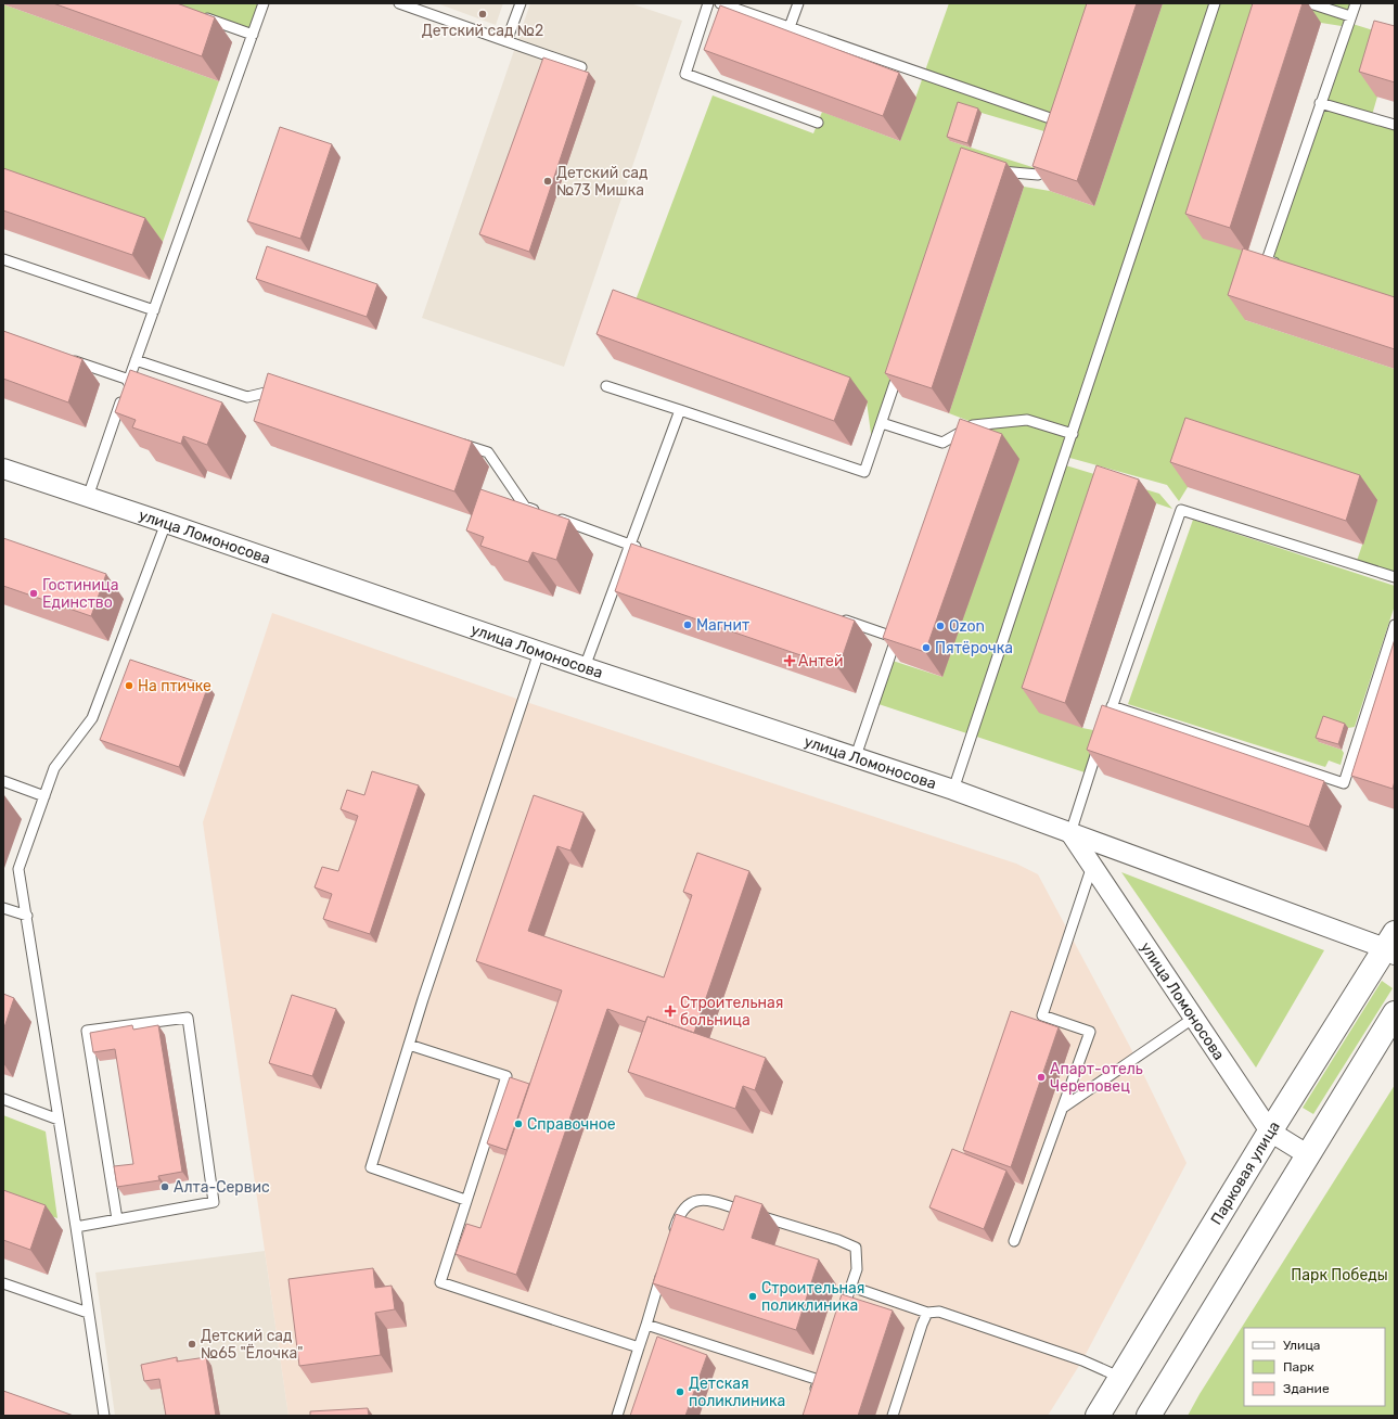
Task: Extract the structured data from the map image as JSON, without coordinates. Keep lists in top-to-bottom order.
{
  "streets": {
    "main road": ["Парковая улица"],
    "street": ["улица Ломоносова"]
  },
  "crossings": [
    ["улица Ломоносова", "Парковая улица"]
  ],
  "parks": ["Парк Победы"],
  "places": {
    "other": [
      "Детский сад №2",
      "Детский сад №73 Мишка",
      "Гостиница Единство",
      "Магнит",
      "Ozon",
      "Пятёрочка",
      "На птичке",
      "Апарт-отель Череповец",
      "Справочное",
      "Алта-Сервис",
      "Строительная поликлиника",
      "Детский сад №65 \"Ёлочка\"",
      "Детская поликлиника"
    ],
    "health": ["Антей", "Строительная больница"]
  },
  "legend": ["Улица", "Парк", "Здание"]
}
